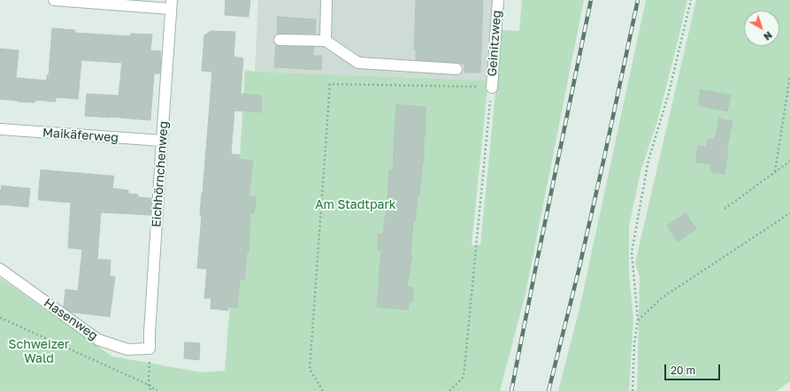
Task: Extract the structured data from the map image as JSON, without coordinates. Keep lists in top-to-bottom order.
{
  "streets": {
    "street": [
      "Geinitzweg",
      "Maikäferweg",
      "Eichhörnchenweg",
      "Hasenweg"
    ]
  },
  "crossings": [
    ["Maikäferweg", "Eichhörnchenweg"],
    ["Eichhörnchenweg", "Hasenweg"]
  ],
  "parks": ["Am Stadtpark", "Schweizer Wald"],
  "scale_bar": "20 m",
  "north": "bottom right"
}
